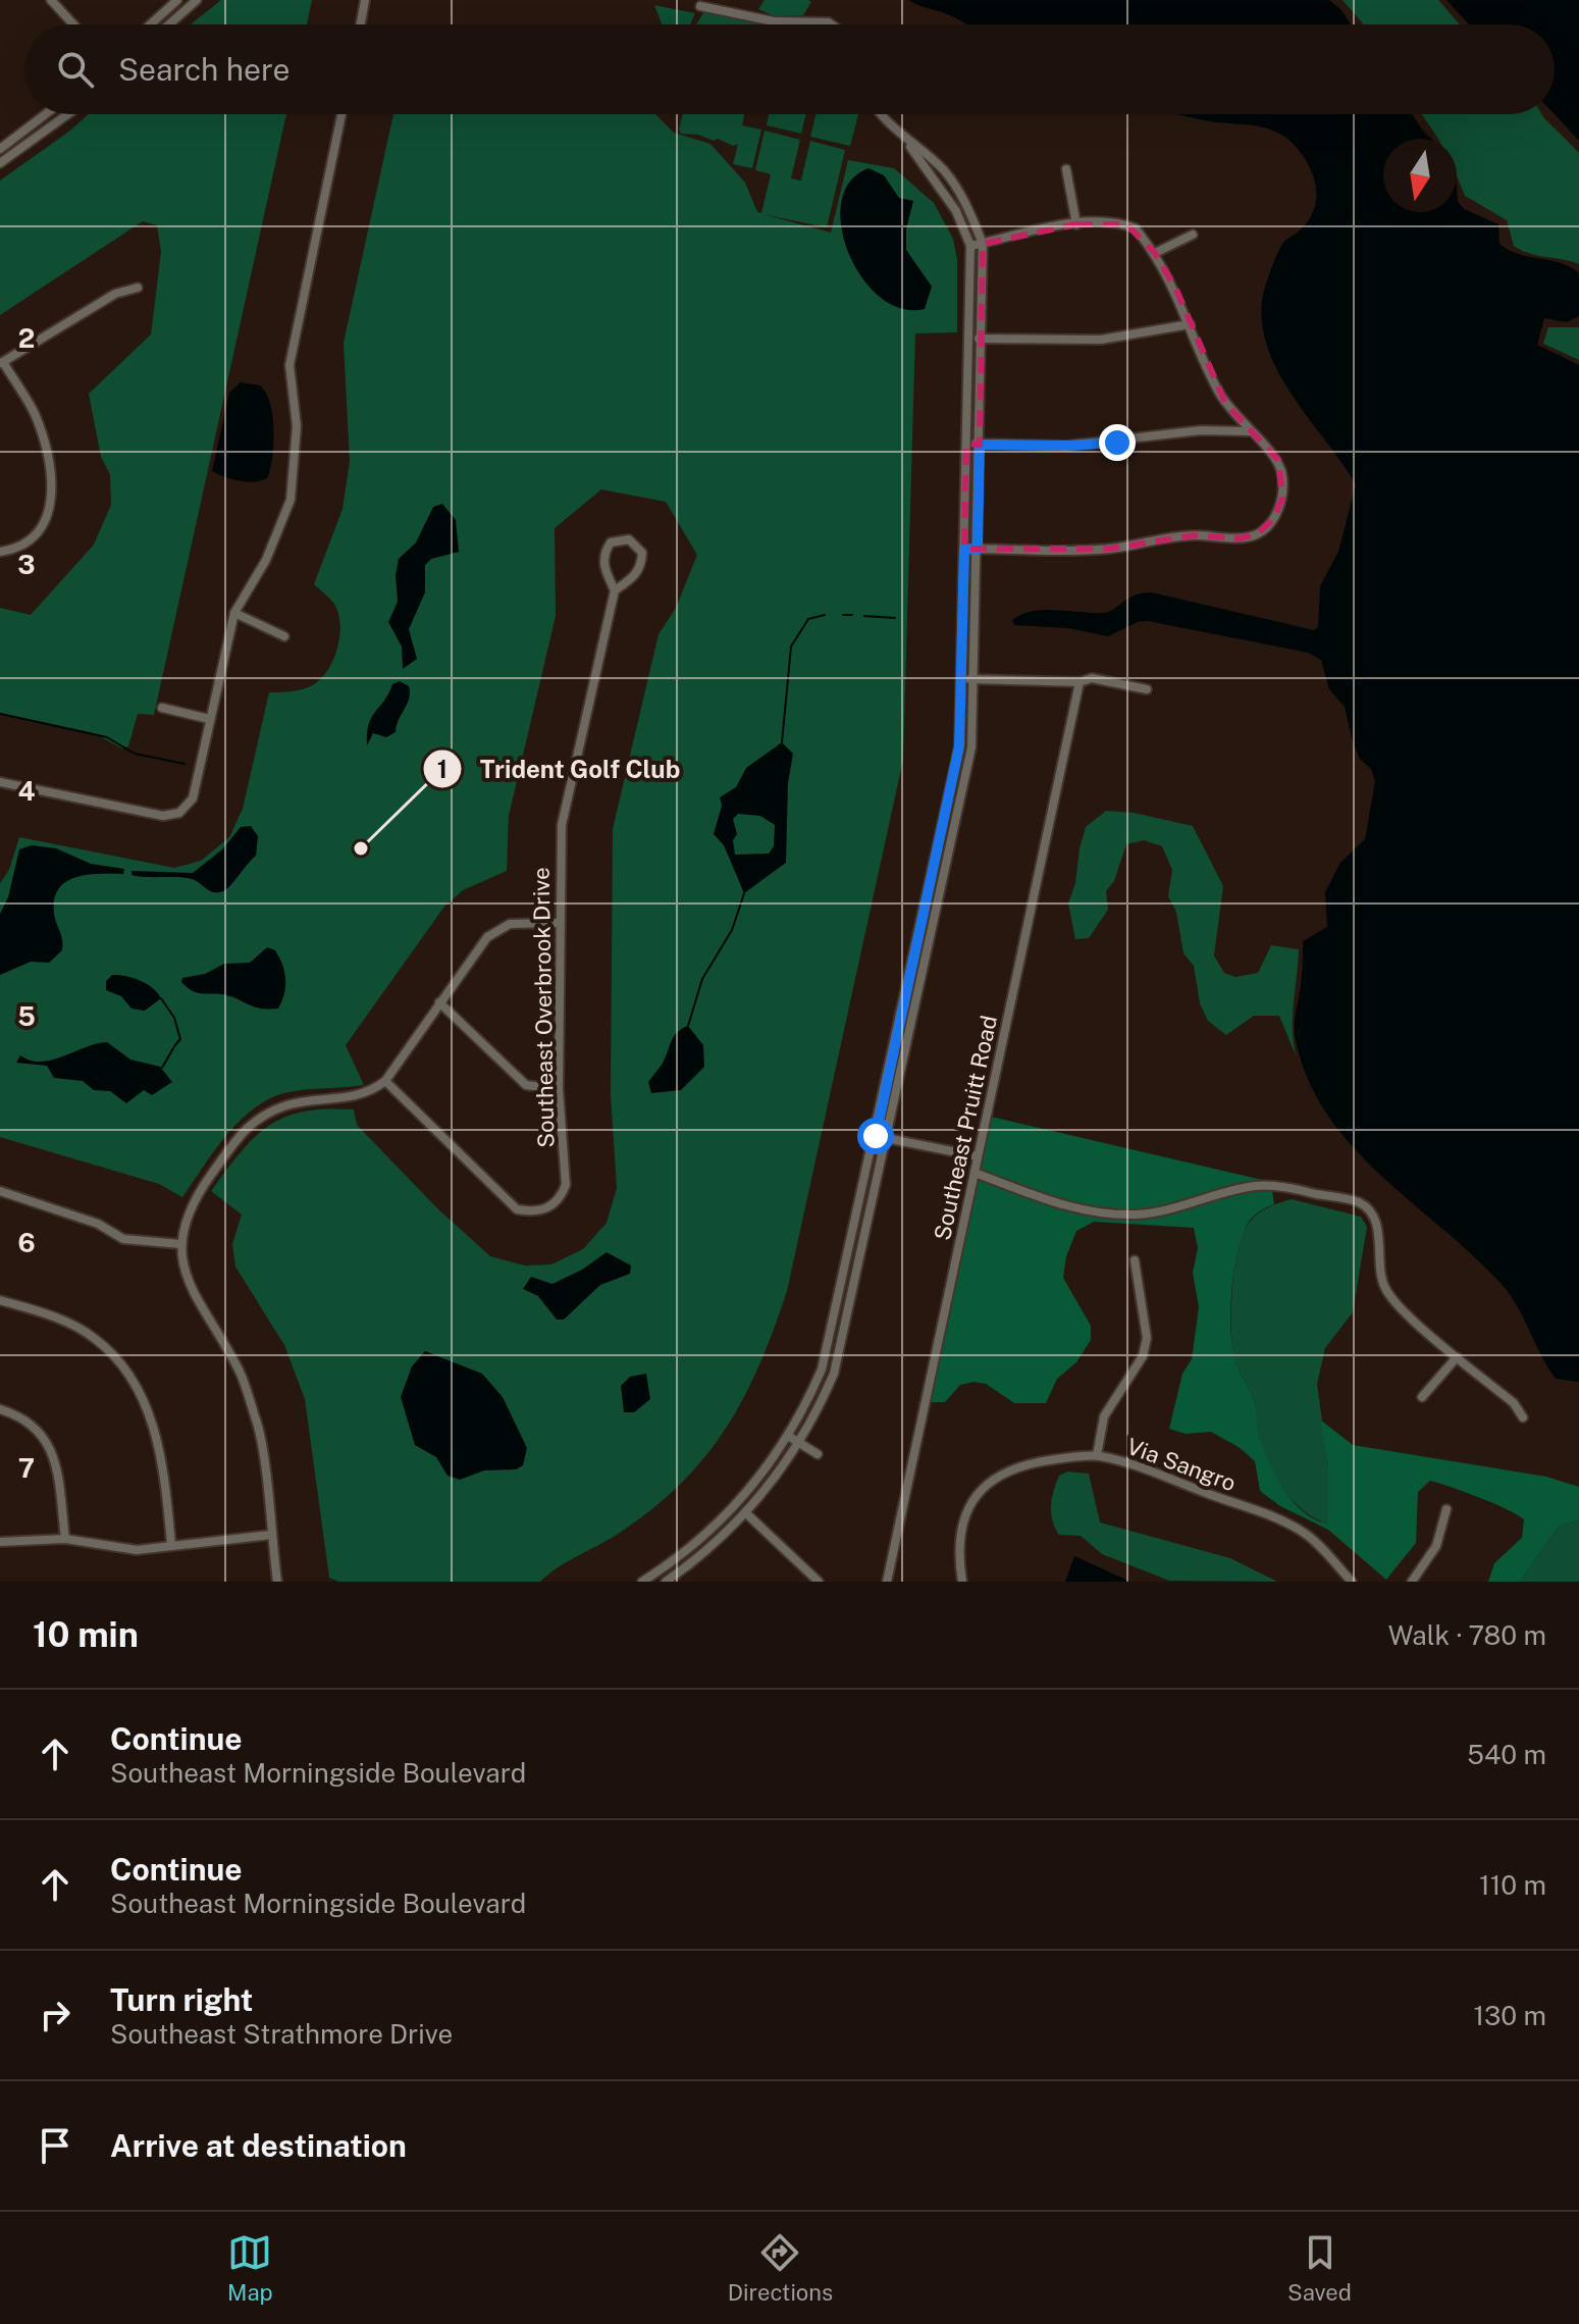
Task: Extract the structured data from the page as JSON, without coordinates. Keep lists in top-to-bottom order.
{
  "streets": {
    "street": ["Southeast Overbrook Drive", "Southeast Pruitt Road", "Via Sangro"]
  },
  "places": ["Trident Golf Club"],
  "north": "bottom",
  "page": {
    "search": "Search here",
    "heading": ["10 min", "Walk · 780 m"],
    "list": [
      ["Continue", "Southeast Morningside Boulevard", "540 m"],
      ["Continue", "Southeast Morningside Boulevard", "110 m"],
      ["Turn right", "Southeast Strathmore Drive", "130 m"],
      "Arrive at destination"
    ],
    "nav": ["Map", "Directions", "Saved"]
  },
  "grid": {
    "rows": [
      "2",
      "3",
      "4",
      "5",
      "6",
      "7"
    ]
  }
}
